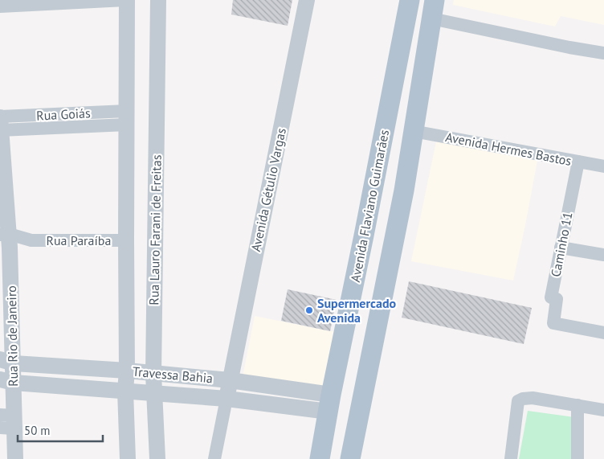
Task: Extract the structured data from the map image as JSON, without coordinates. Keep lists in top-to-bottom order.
{
  "streets": {
    "main road": ["Avenida Flaviano Guimarães"],
    "street": [
      "Rua Goiás",
      "Avenida Hermes Bastos",
      "Avenida Gétulio Vargas",
      "Rua Lauro Farani de Freitas",
      "Rua Paraíba",
      "Caminho 11",
      "Rua Rio de Janeiro",
      "Travessa Bahia"
    ]
  },
  "crossings": [
    ["Rua Goiás", "Rua Rio de Janeiro"],
    ["Avenida Hermes Bastos", "Caminho 11"],
    ["Avenida Gétulio Vargas", "Travessa Bahia"],
    ["Avenida Flaviano Guimarães", "Travessa Bahia"],
    ["Rua Lauro Farani de Freitas", "Travessa Bahia"],
    ["Rua Paraíba", "Rua Rio de Janeiro"],
    ["Rua Rio de Janeiro", "Travessa Bahia"]
  ],
  "places": ["Supermercado Avenida"],
  "scale_bar": "50 m"
}
